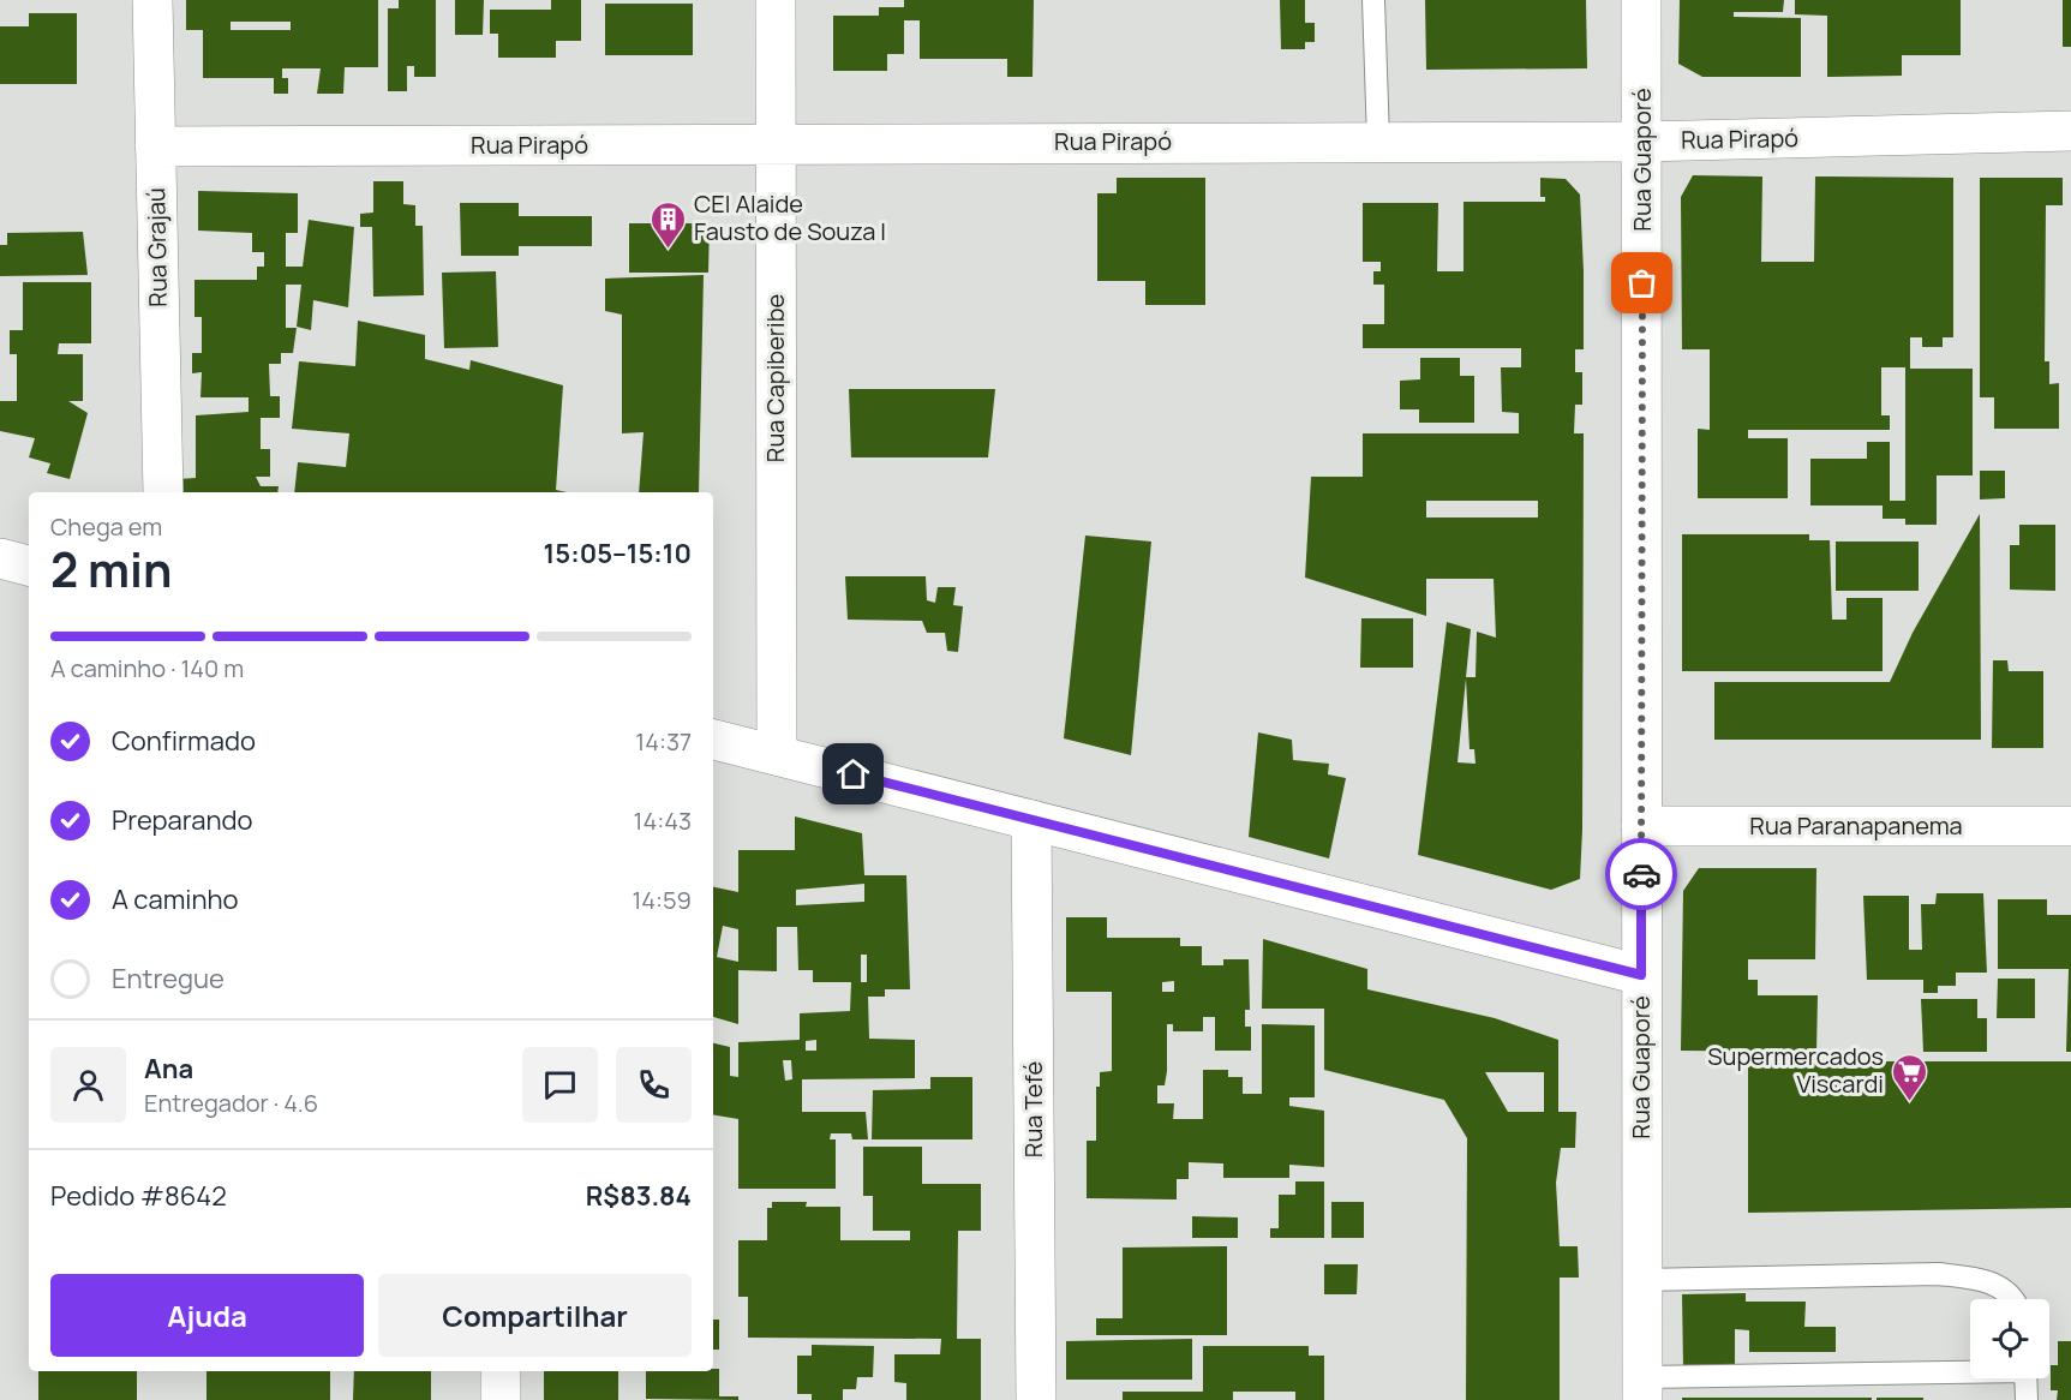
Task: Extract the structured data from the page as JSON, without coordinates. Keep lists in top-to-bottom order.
{
  "streets": {
    "street": [
      "Rua Pirapó",
      "Rua Guaporé",
      "Rua Grajaú",
      "Rua Capiberibe",
      "Rua Paranapanema",
      "Rua Tefé"
    ]
  },
  "crossings": [
    ["Rua Pirapó", "Rua Guaporé"],
    ["Rua Pirapó", "Rua Grajaú"],
    ["Rua Pirapó", "Rua Capiberibe"],
    ["Rua Guaporé", "Rua Paranapanema"]
  ],
  "places": {
    "building": ["CEI Alaide Fausto de Souza I"],
    "supermarket": ["Supermercados Viscardi"]
  },
  "page": {
    "heading": ["2 min", "Chega em", "15:05–15:10"],
    "panel": [
      "Ana",
      "Entregador · 4.6",
      "Pedido #8642",
      "R$83.84"
    ],
    "bar": "A caminho · 140 m",
    "list": [
      ["Confirmado", "14:37"],
      ["Preparando", "14:43"],
      ["A caminho", "14:59"],
      "Entregue"
    ],
    "buttons": ["Ajuda", "Compartilhar"]
  }
}
